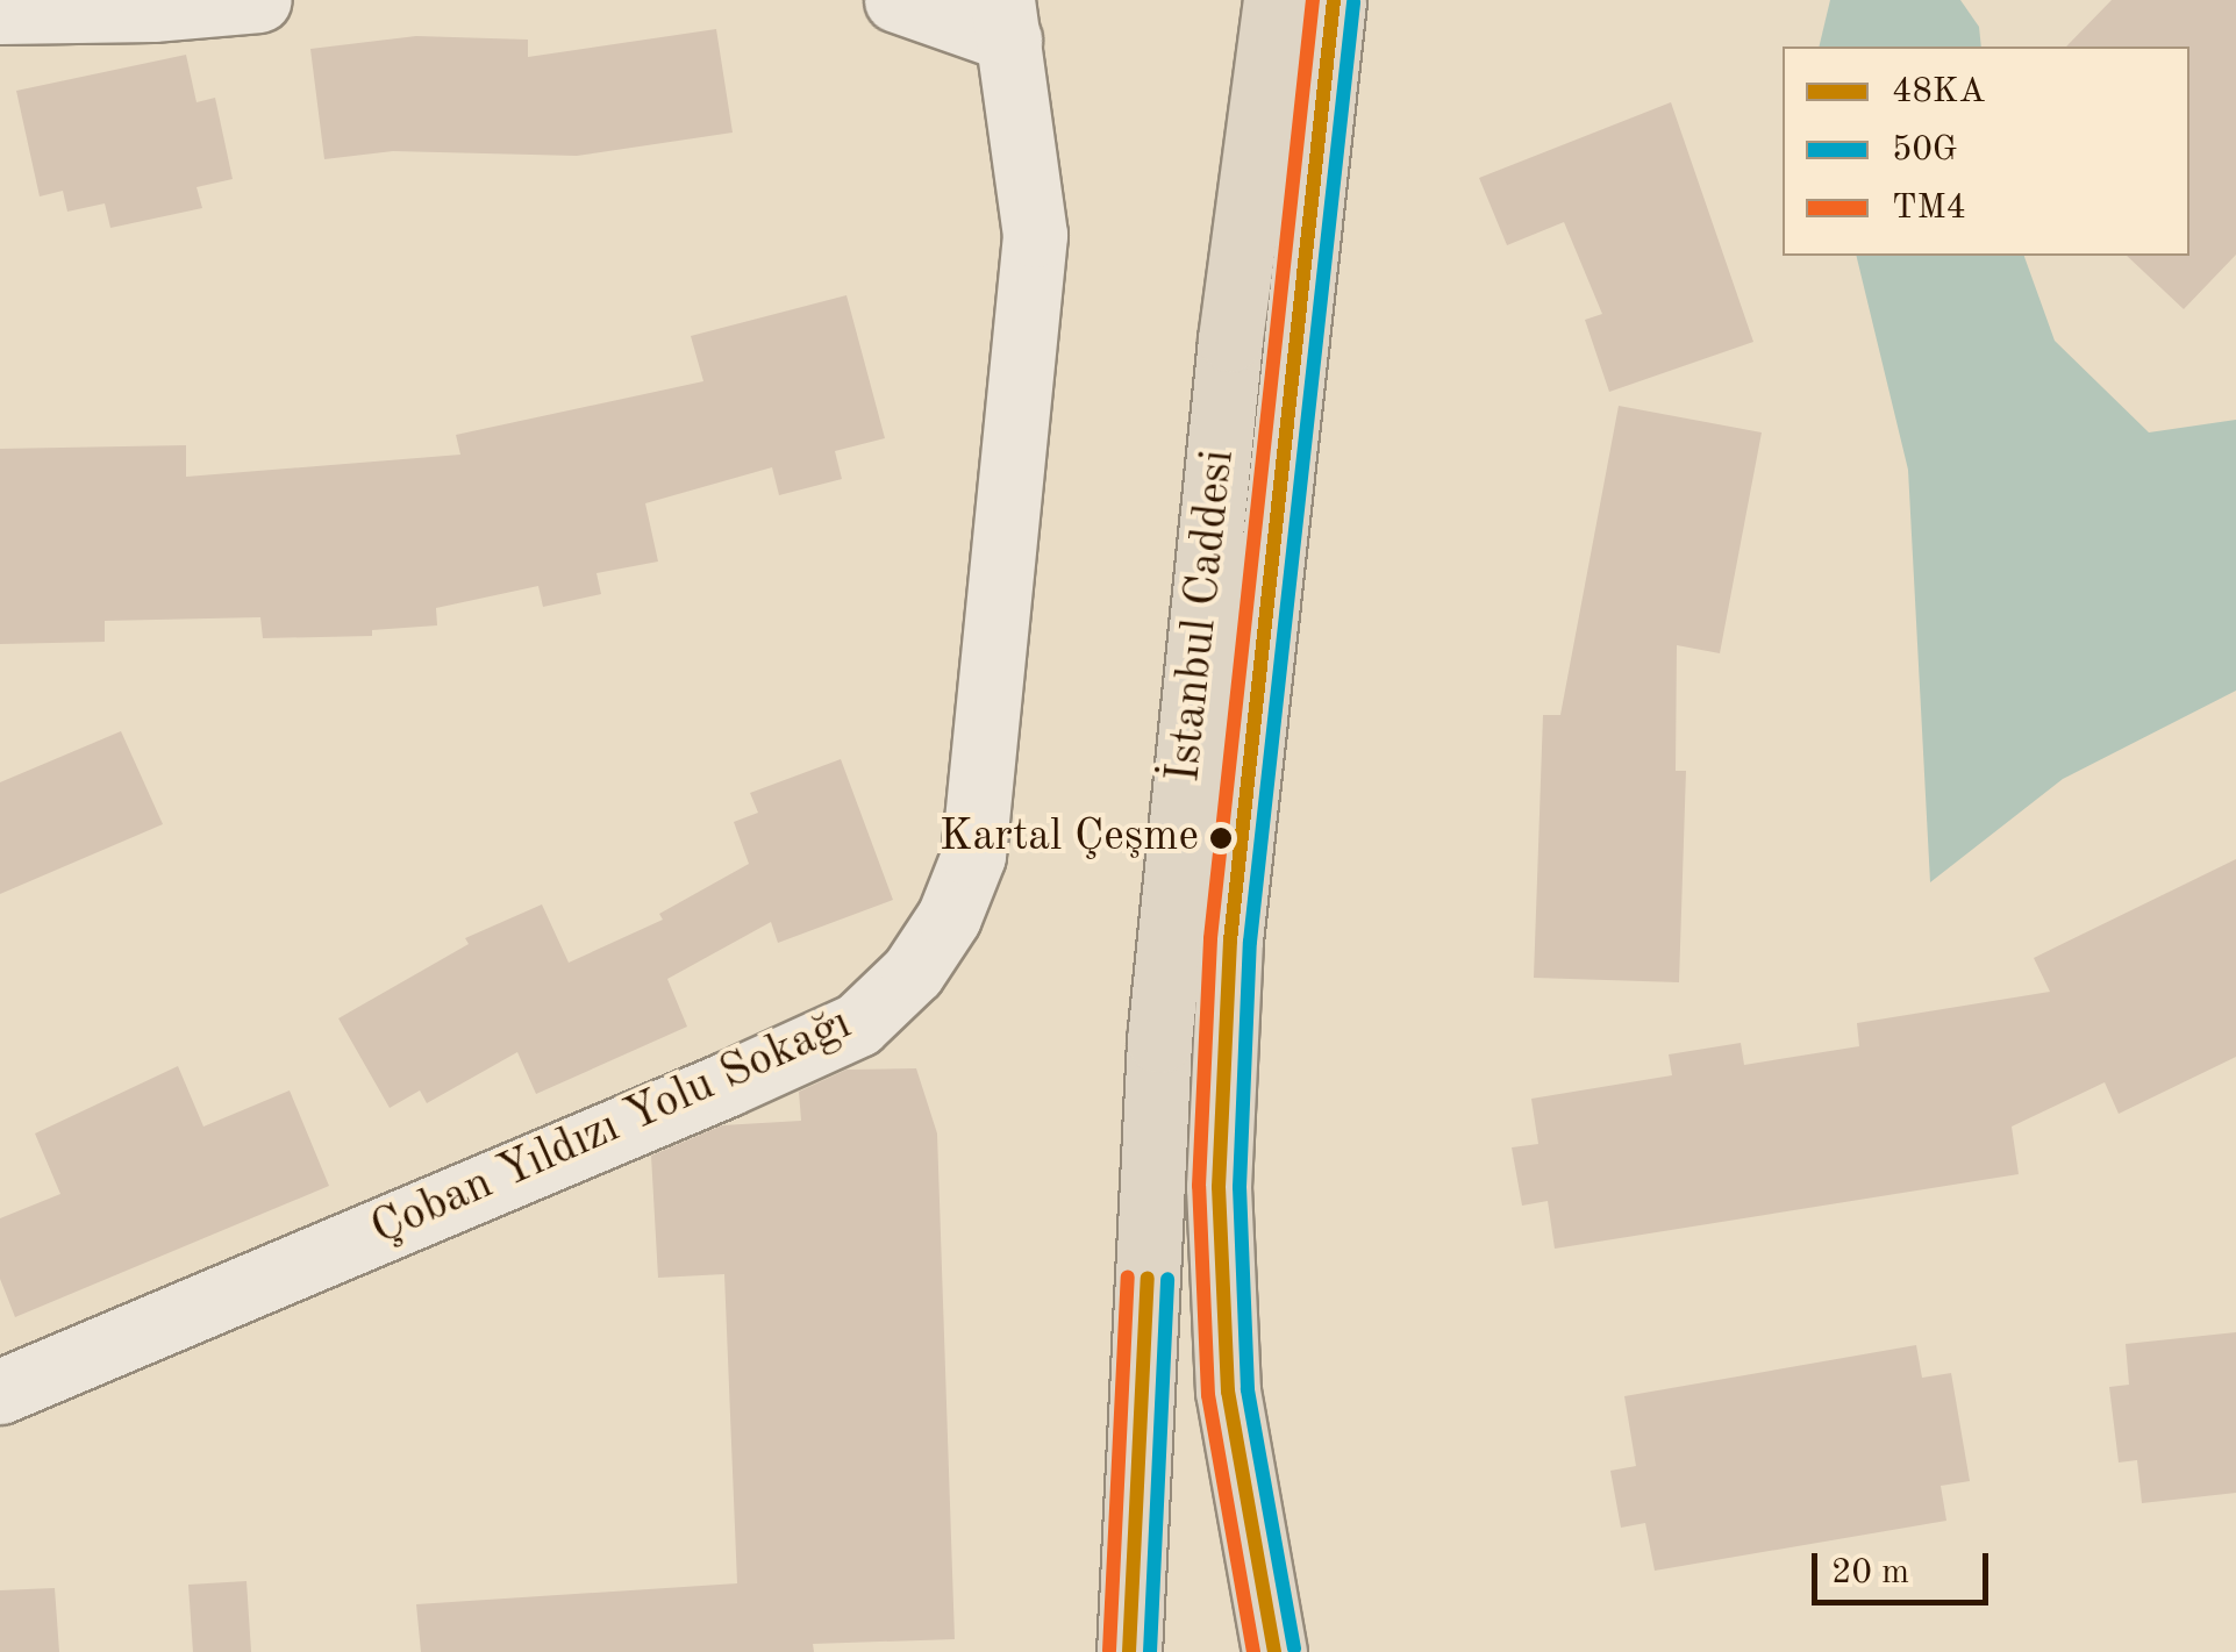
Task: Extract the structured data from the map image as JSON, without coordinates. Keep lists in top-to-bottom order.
{
  "streets": {
    "main road": ["İstanbul Caddesi"],
    "street": ["Çoban Yıldızı Yolu Sokağı"]
  },
  "places": ["Kartal Çeşme"],
  "lines": ["transit line 48KA", "transit line TM4", "transit line 50G"],
  "legend": ["48KA", "50G", "TM4"],
  "scale_bar": "20 m"
}
